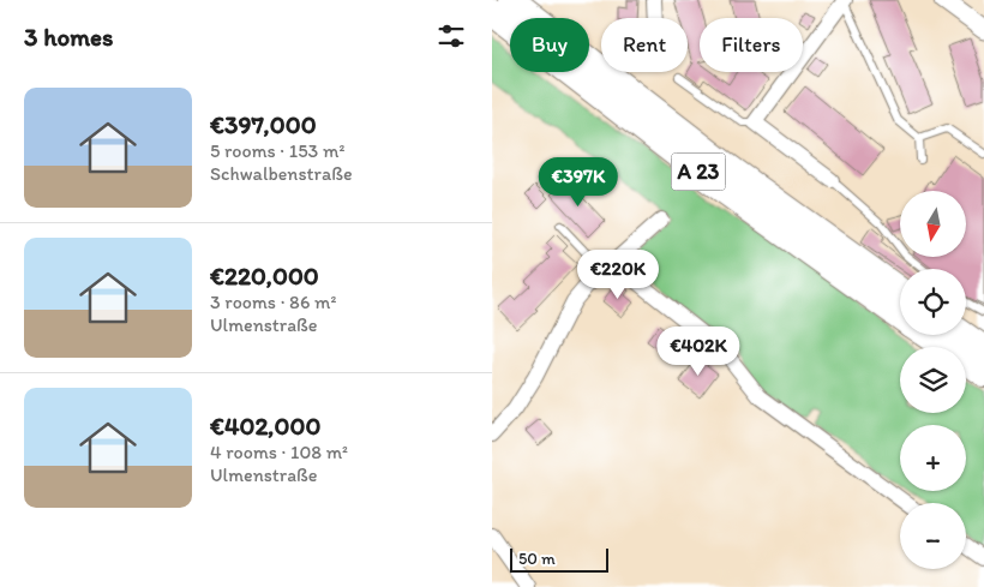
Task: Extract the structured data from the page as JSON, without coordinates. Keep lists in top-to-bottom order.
{
  "streets": {
    "highway": ["A 23"]
  },
  "scale_bar": "50 m",
  "north": "bottom",
  "page": {
    "heading": "3 homes",
    "chip": ["Buy", "Rent", "Filters"],
    "list": [
      {
        "name": "€397,000",
        "note": "5 rooms · 153 m² · Schwalbenstraße"
      },
      {
        "name": "€220,000",
        "note": "3 rooms · 86 m² · Ulmenstraße"
      },
      {
        "name": "€402,000",
        "note": "4 rooms · 108 m² · Ulmenstraße"
      }
    ],
    "price": ["€397K", "€220K", "€402K"],
    "map_buttons": ["+", "−"],
    "scale": "50 m"
  }
}
